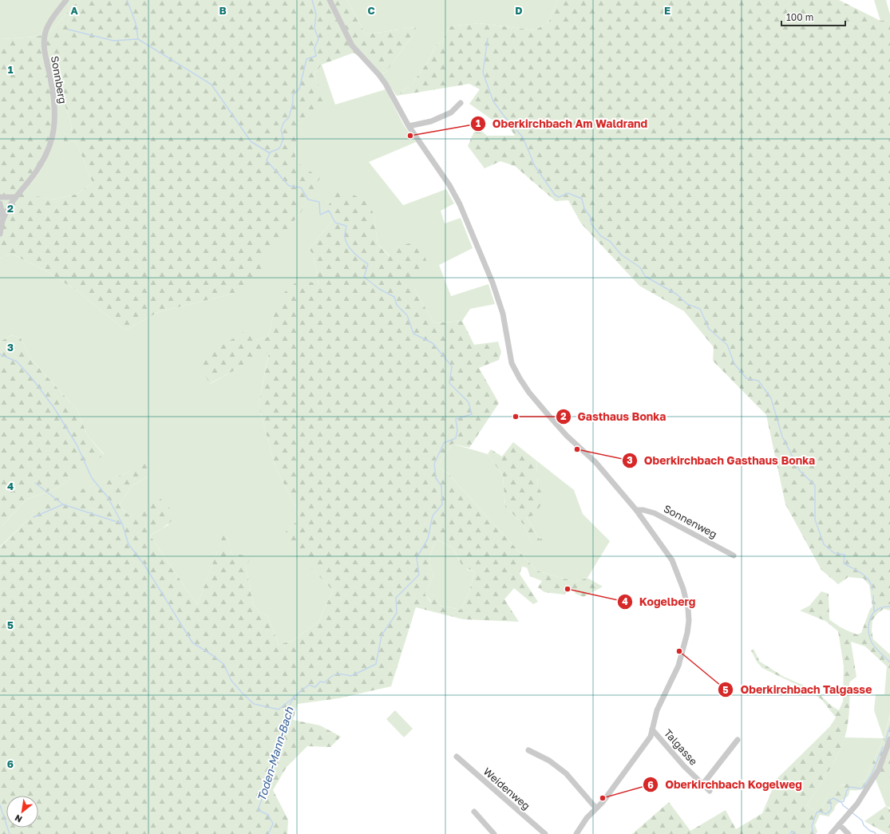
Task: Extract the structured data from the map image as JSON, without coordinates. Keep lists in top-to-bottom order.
{
  "streets": {
    "street": [
      "Sonnberg",
      "Sonnenweg",
      "Talgasse",
      "Weidenweg"
    ]
  },
  "water": ["Toden-Mann-Bach"],
  "places": [
    "Oberkirchbach Am Waldrand",
    "Gasthaus Bonka",
    "Oberkirchbach Gasthaus Bonka",
    "Kogelberg",
    "Oberkirchbach Talgasse",
    "Oberkirchbach Kogelweg"
  ],
  "scale_bar": "100 m",
  "north": "bottom left",
  "grid": {
    "columns": [
      "A",
      "B",
      "C",
      "D",
      "E"
    ],
    "rows": [
      "1",
      "2",
      "3",
      "4",
      "5",
      "6"
    ]
  }
}
